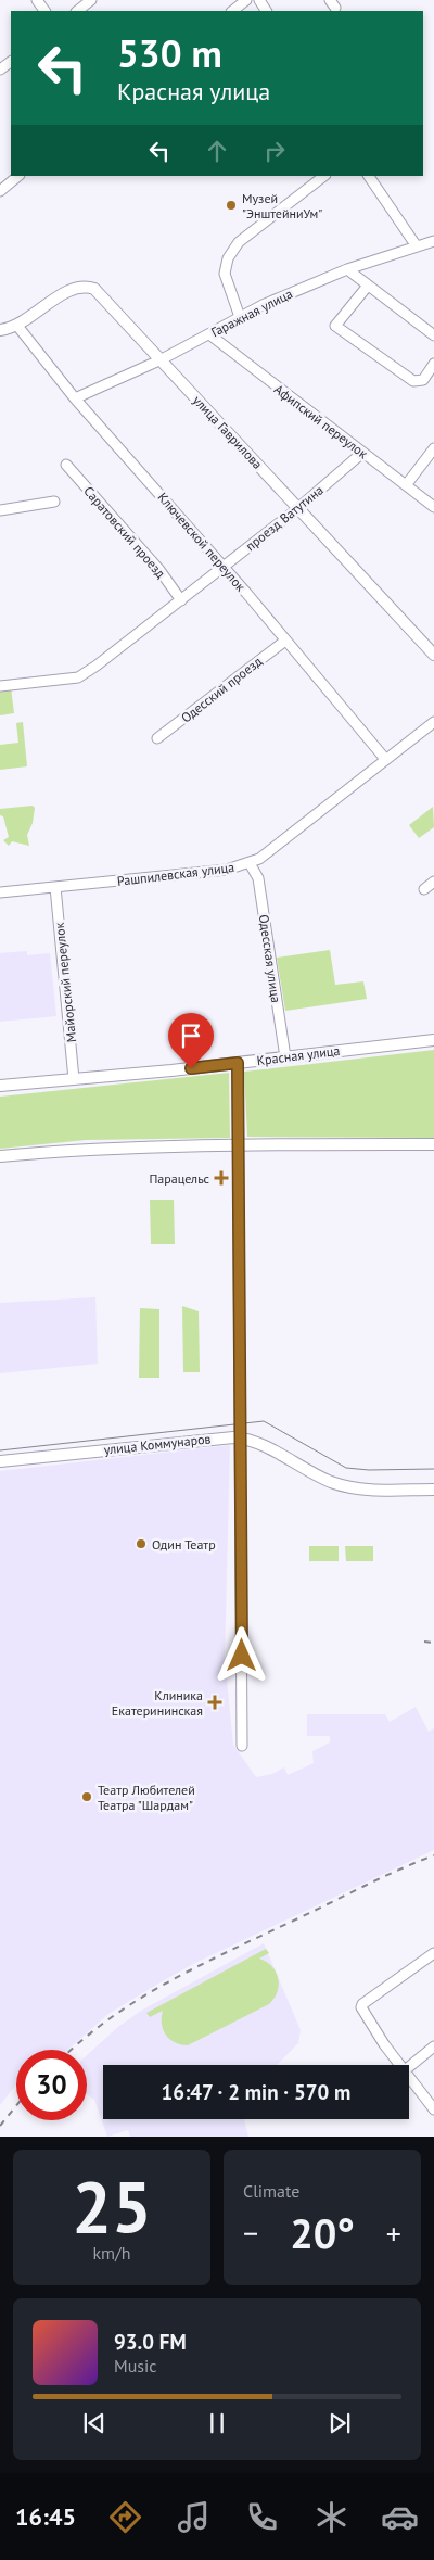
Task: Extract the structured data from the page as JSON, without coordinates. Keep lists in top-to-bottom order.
{
  "streets": {
    "main road": ["улица Гаврилова", "Красная улица", "улица Коммунаров"],
    "street": [
      "Гаражная улица",
      "Афипский переулок",
      "проезд Ватутина",
      "Саратовский проезд",
      "Ключевской переулок",
      "Одесский проезд",
      "Рашпилевская улица",
      "Одесская улица",
      "Майорский переулок"
    ]
  },
  "crossings": [
    ["Гаражная улица", "Афипский переулок"],
    ["Гаражная улица", "улица Гаврилова"],
    ["Гаражная улица", "Ключевской переулок"],
    ["Афипский переулок", "проезд Ватутина"],
    ["улица Гаврилова", "проезд Ватутина"],
    ["улица Гаврилова", "Ключевской переулок"],
    ["проезд Ватутина", "Саратовский проезд"],
    ["проезд Ватутина", "Ключевской переулок"],
    ["Ключевской переулок", "Одесский проезд"],
    ["Ключевской переулок", "Рашпилевская улица"],
    ["Рашпилевская улица", "Одесская улица"],
    ["Рашпилевская улица", "Майорский переулок"],
    ["Одесская улица", "Красная улица"],
    ["Майорский переулок", "Красная улица"]
  ],
  "places": {
    "other": ["Музей \"ЭнштейниУм\"", "Один Театр", "Театр Любителей Театра \"Шардам\""],
    "health": ["Парацельс", "Клиника Екатерининская"]
  },
  "page": {
    "turn": ["530 m", "Красная улица"],
    "limit": "30",
    "trip": "16:47 · 2 min · 570 m",
    "tile": [
      ["25", "km/h"],
      "Climate"
    ],
    "heat": ["−", "20°", "+"],
    "song": ["93.0 FM", "Music"],
    "tabs": "16:45"
  }
}
